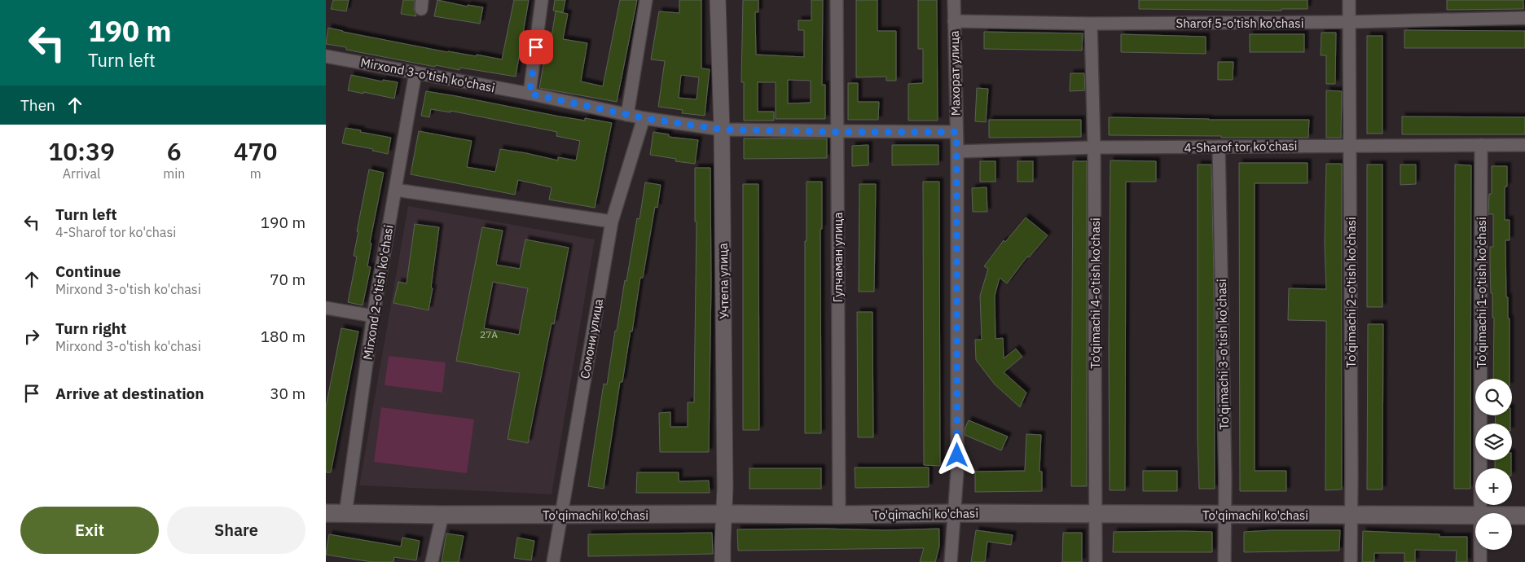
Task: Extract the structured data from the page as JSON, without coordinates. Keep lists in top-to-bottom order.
{
  "streets": {
    "main road": ["To'qimachi ko'chasi"],
    "street": [
      "Sharof 5-o'tish ko'chasi",
      "Махорат улица",
      "Mirxond 3-o'tish ko'chasi",
      "4-Sharof tor ko'chasi",
      "Гулчаман улица",
      "Учтепа улица",
      "Mirxond 2-o'tish ko'chasi",
      "To'qimachi 2-o'tish ko'chasi",
      "To'qimachi 1-o'tish ko'chasi",
      "To'qimachi 4-o'tish ko'chasi",
      "Сомони улица",
      "To'qimachi 3-o'tish ko'chasi"
    ]
  },
  "crossings": [
    ["Sharof 5-o'tish ko'chasi", "Махорат улица"],
    ["Sharof 5-o'tish ko'chasi", "To'qimachi 2-o'tish ko'chasi"],
    ["Sharof 5-o'tish ko'chasi", "To'qimachi 4-o'tish ko'chasi"],
    ["Махорат улица", "4-Sharof tor ko'chasi"],
    ["Махорат улица", "To'qimachi ko'chasi"],
    ["Mirxond 3-o'tish ko'chasi", "Гулчаман улица"],
    ["Mirxond 3-o'tish ko'chasi", "Учтепа улица"],
    ["Mirxond 3-o'tish ko'chasi", "Mirxond 2-o'tish ko'chasi"],
    ["Mirxond 3-o'tish ko'chasi", "Сомони улица"],
    ["4-Sharof tor ko'chasi", "To'qimachi 2-o'tish ko'chasi"],
    ["4-Sharof tor ko'chasi", "To'qimachi 1-o'tish ko'chasi"],
    ["4-Sharof tor ko'chasi", "To'qimachi 4-o'tish ko'chasi"],
    ["4-Sharof tor ko'chasi", "To'qimachi 3-o'tish ko'chasi"],
    ["Гулчаман улица", "To'qimachi ko'chasi"],
    ["Учтепа улица", "To'qimachi ko'chasi"],
    ["Mirxond 2-o'tish ko'chasi", "To'qimachi ko'chasi"],
    ["To'qimachi 2-o'tish ko'chasi", "To'qimachi ko'chasi"],
    ["To'qimachi 4-o'tish ko'chasi", "To'qimachi ko'chasi"],
    ["Сомони улица", "To'qimachi ko'chasi"],
    ["To'qimachi 3-o'tish ko'chasi", "To'qimachi ko'chasi"]
  ],
  "house_numbers": ["27А"],
  "page": {
    "turn": ["190 m", "Turn left"],
    "then": "Then",
    "eta": [
      "10:39",
      "Arrival",
      "6",
      "min",
      "470",
      "m"
    ],
    "list": [
      {
        "name": "Turn left",
        "note": "4-Sharof tor ko'chasi",
        "value": "190 m"
      },
      {
        "name": "Continue",
        "note": "Mirxond 3-o'tish ko'chasi",
        "value": "70 m"
      },
      {
        "name": "Turn right",
        "note": "Mirxond 3-o'tish ko'chasi",
        "value": "180 m"
      },
      {
        "name": "Arrive at destination",
        "value": "30 m"
      }
    ],
    "map_buttons": ["+", "−"],
    "buttons": ["Exit", "Share"]
  }
}
